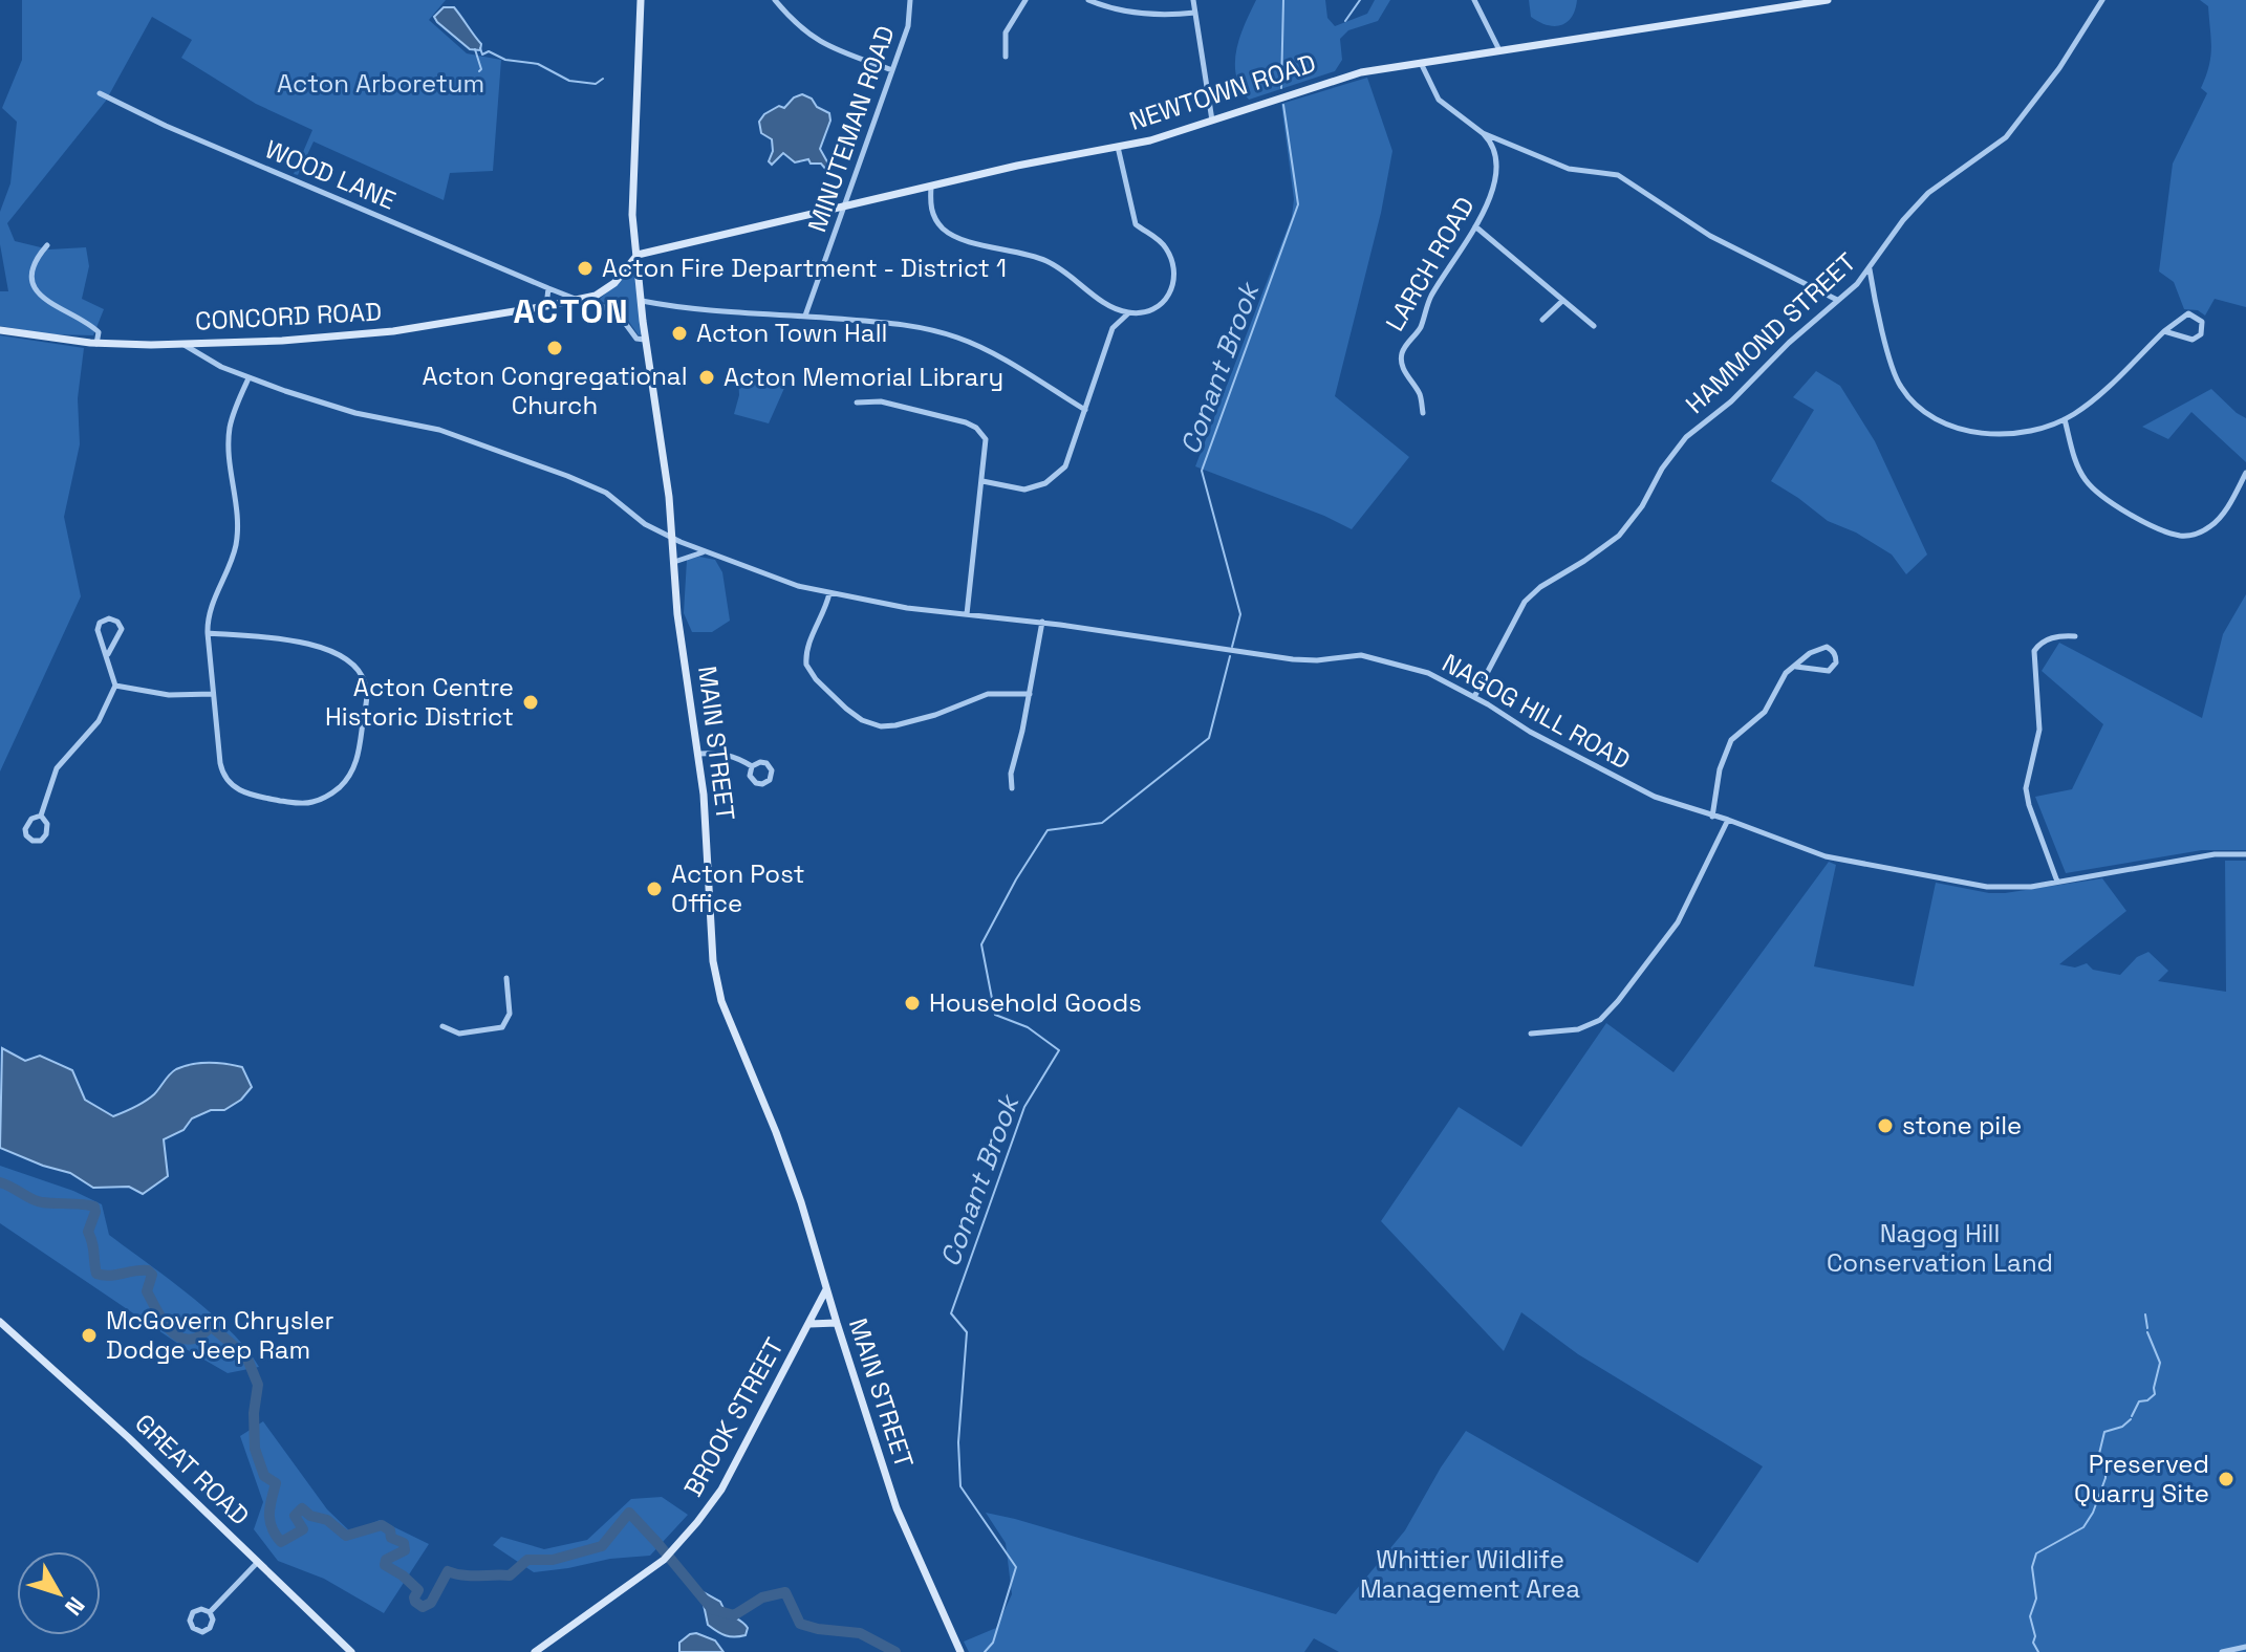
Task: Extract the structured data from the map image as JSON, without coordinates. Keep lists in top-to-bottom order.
{
  "streets": {
    "street": [
      "NEWTOWN ROAD",
      "MINUTEMAN ROAD",
      "WOOD LANE",
      "LARCH ROAD",
      "CONCORD ROAD",
      "HAMMOND STREET",
      "NAGOG HILL ROAD",
      "MAIN STREET",
      "BROOK STREET",
      "GREAT ROAD"
    ]
  },
  "crossings": [
    ["NEWTOWN ROAD", "MINUTEMAN ROAD"],
    ["NEWTOWN ROAD", "CONCORD ROAD"],
    ["NEWTOWN ROAD", "MAIN STREET"],
    ["WOOD LANE", "CONCORD ROAD"],
    ["CONCORD ROAD", "NAGOG HILL ROAD"],
    ["CONCORD ROAD", "MAIN STREET"],
    ["HAMMOND STREET", "NAGOG HILL ROAD"],
    ["NAGOG HILL ROAD", "MAIN STREET"],
    ["MAIN STREET", "BROOK STREET"]
  ],
  "districts": ["ACTON"],
  "water": ["Conant Brook"],
  "parks": ["Acton Arboretum", "Nagog Hill Conservation Land", "Whittier Wildlife Management Area"],
  "places": [
    "Acton Fire Department - District 1",
    "Acton Town Hall",
    "Acton Congregational Church",
    "Acton Memorial Library",
    "Acton Centre Historic District",
    "Acton Post Office",
    "Household Goods",
    "stone pile",
    "McGovern Chrysler Dodge Jeep Ram",
    "Preserved Quarry Site"
  ],
  "north": "bottom right"
}
